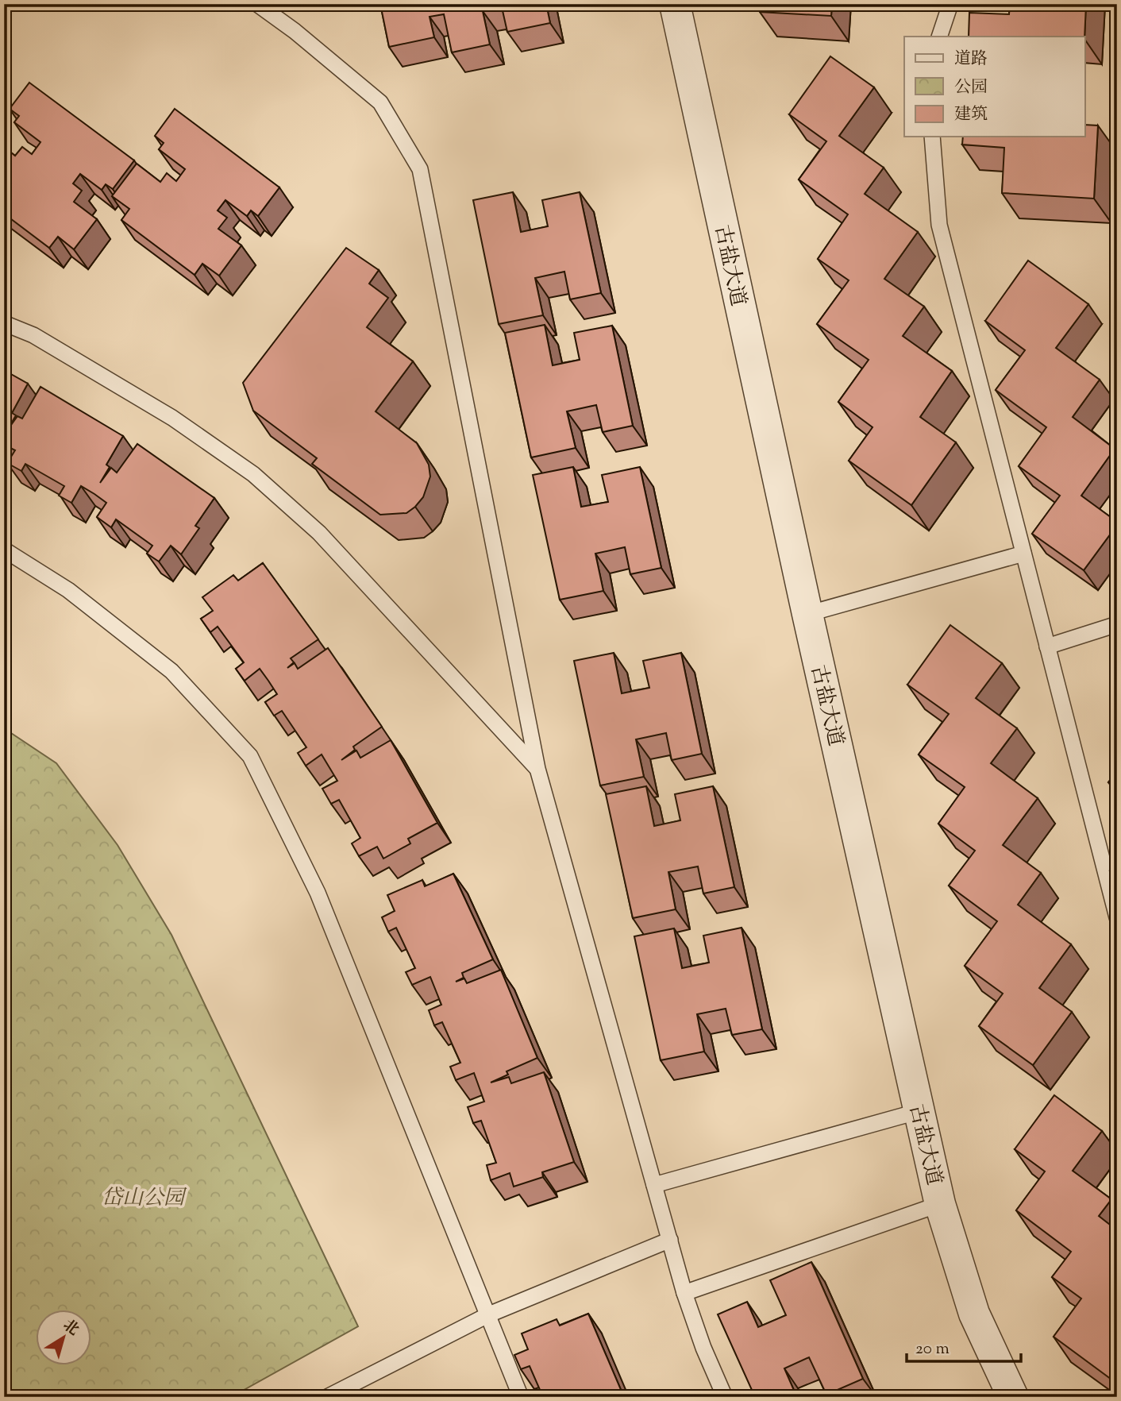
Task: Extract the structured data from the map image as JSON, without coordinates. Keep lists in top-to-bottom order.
{
  "streets": {
    "street": ["古盐大道"]
  },
  "parks": ["岱山公园"],
  "legend": ["道路", "公园", "建筑"],
  "scale_bar": "20 m",
  "north": "top right"
}
